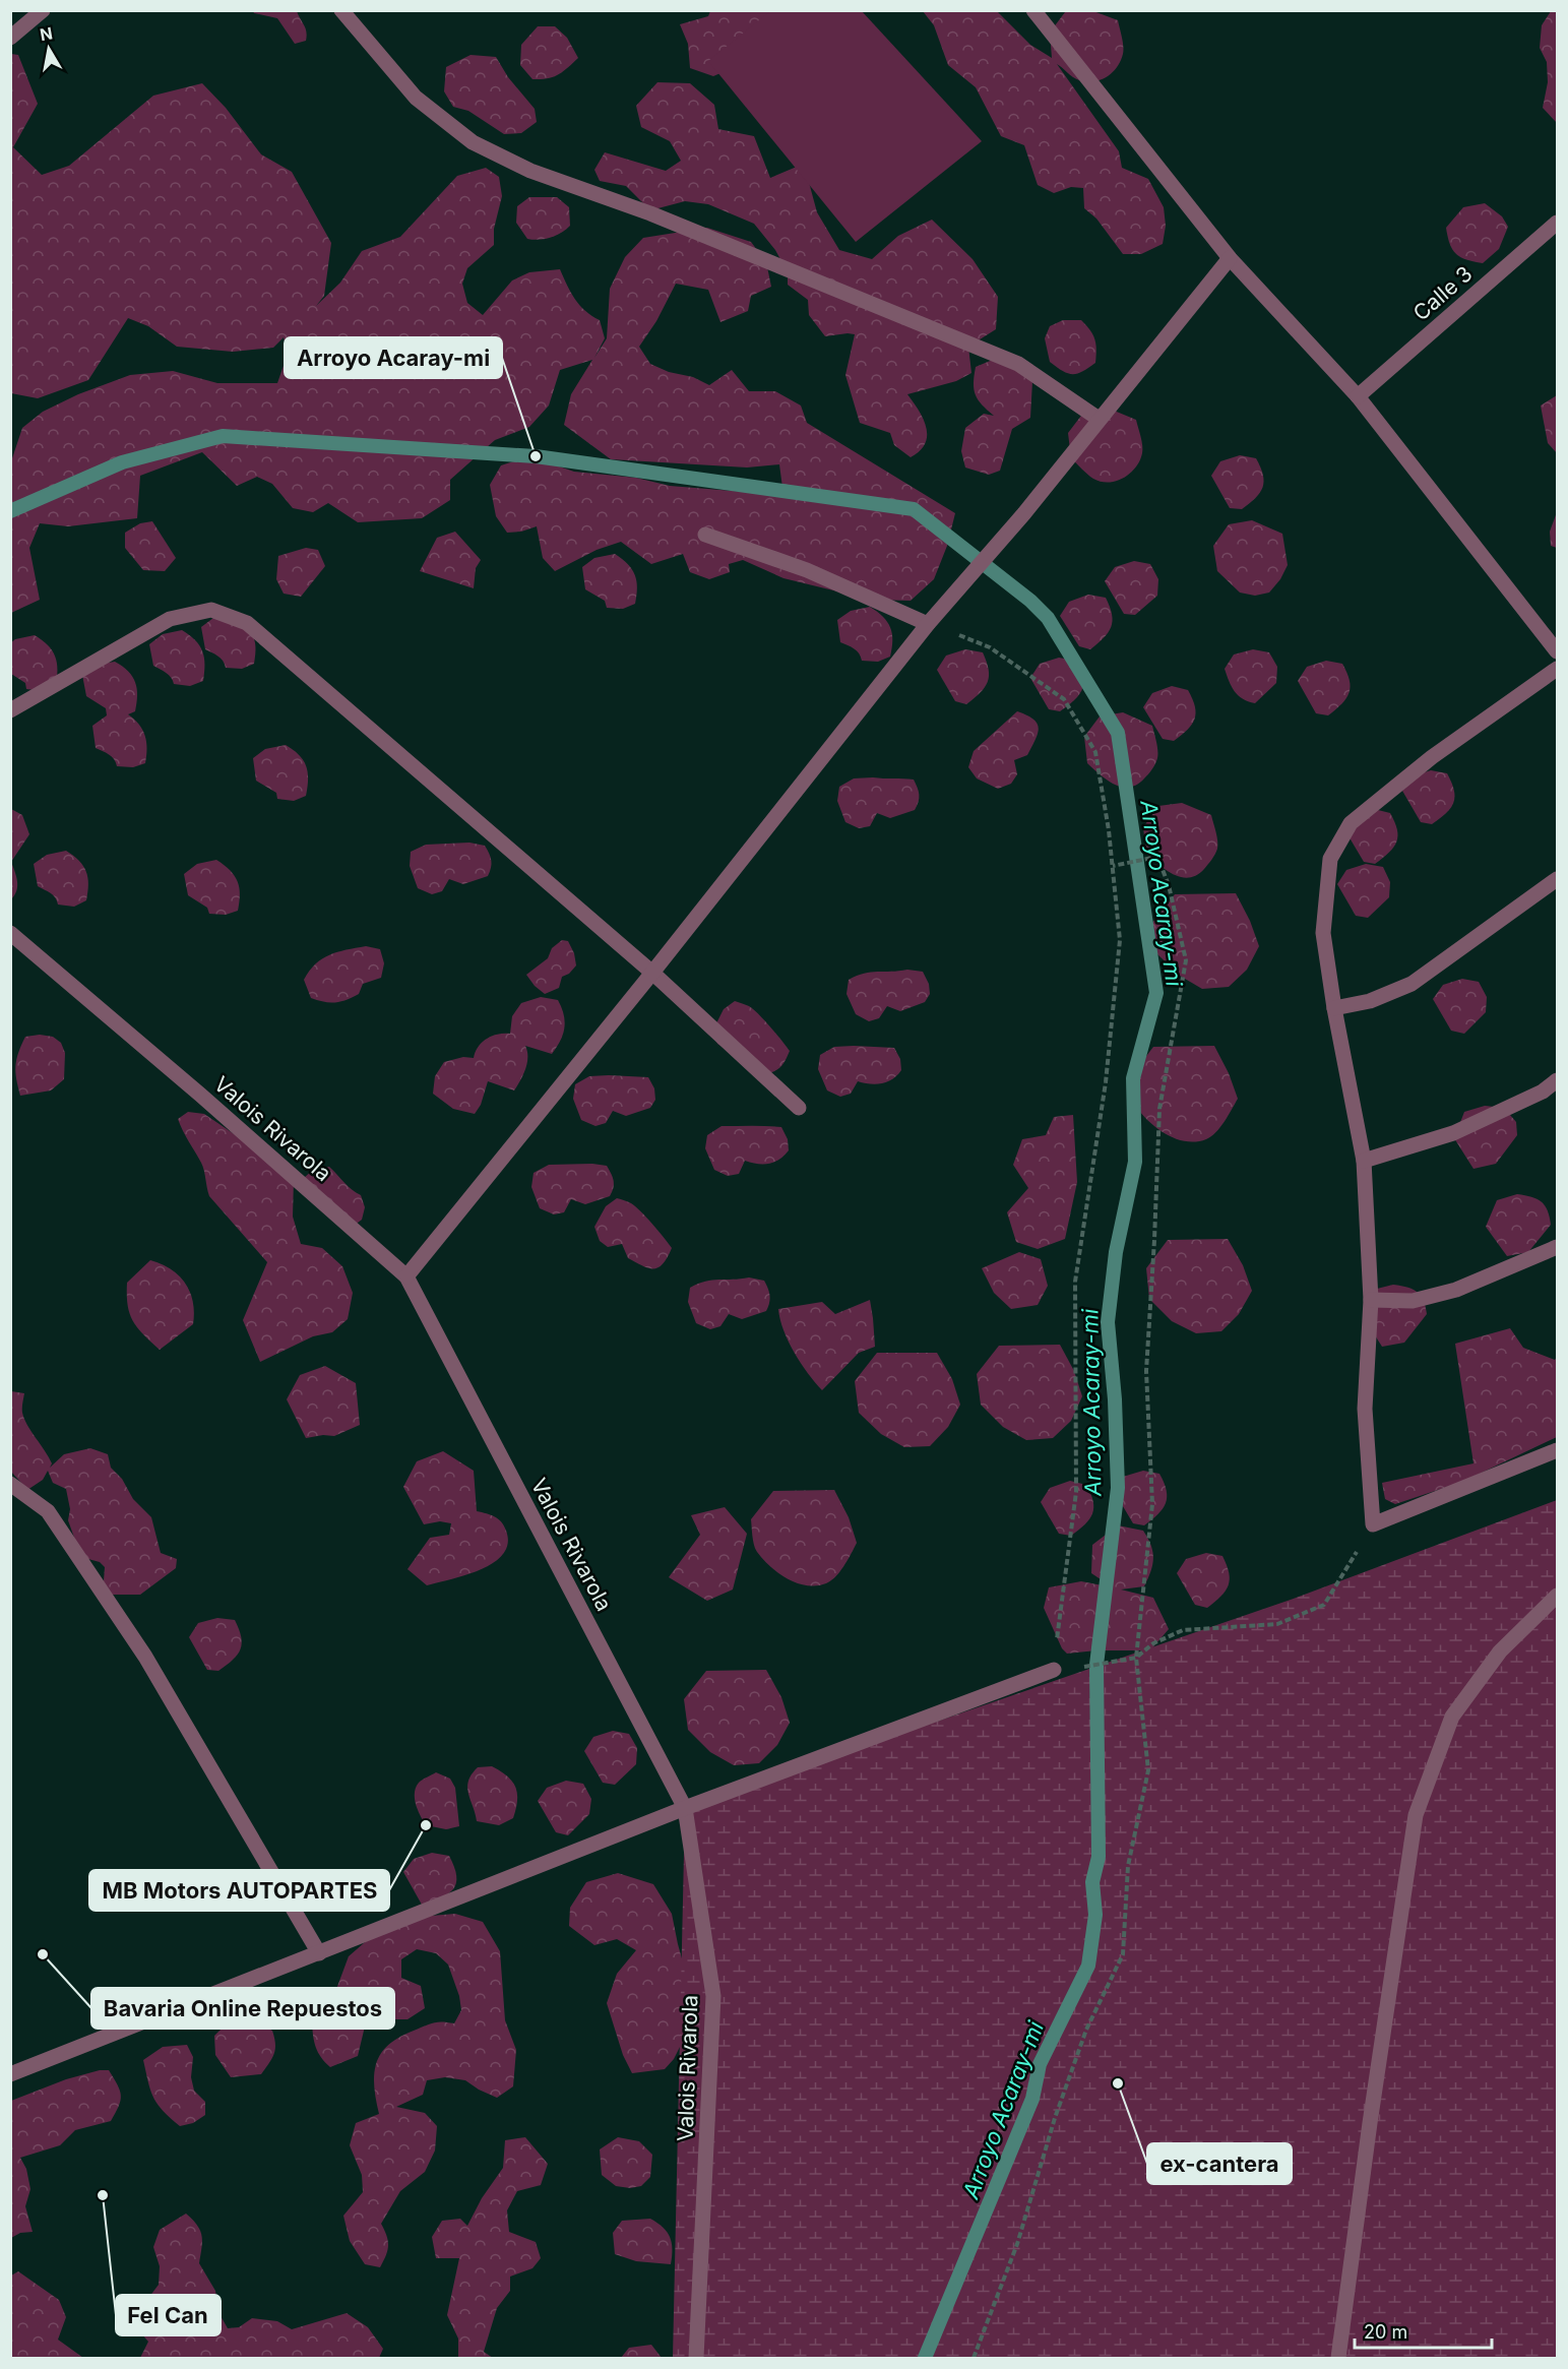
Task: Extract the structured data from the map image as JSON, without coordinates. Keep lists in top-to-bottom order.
{
  "streets": {
    "street": ["Calle 3", "Valois Rivarola"]
  },
  "water": ["Arroyo Acaray-mi"],
  "places": [
    "Arroyo Acaray-mi",
    "MB Motors AUTOPARTES",
    "Bavaria Online Repuestos",
    "ex-cantera",
    "Fel Can"
  ],
  "scale_bar": "20 m",
  "north": "top"
}
